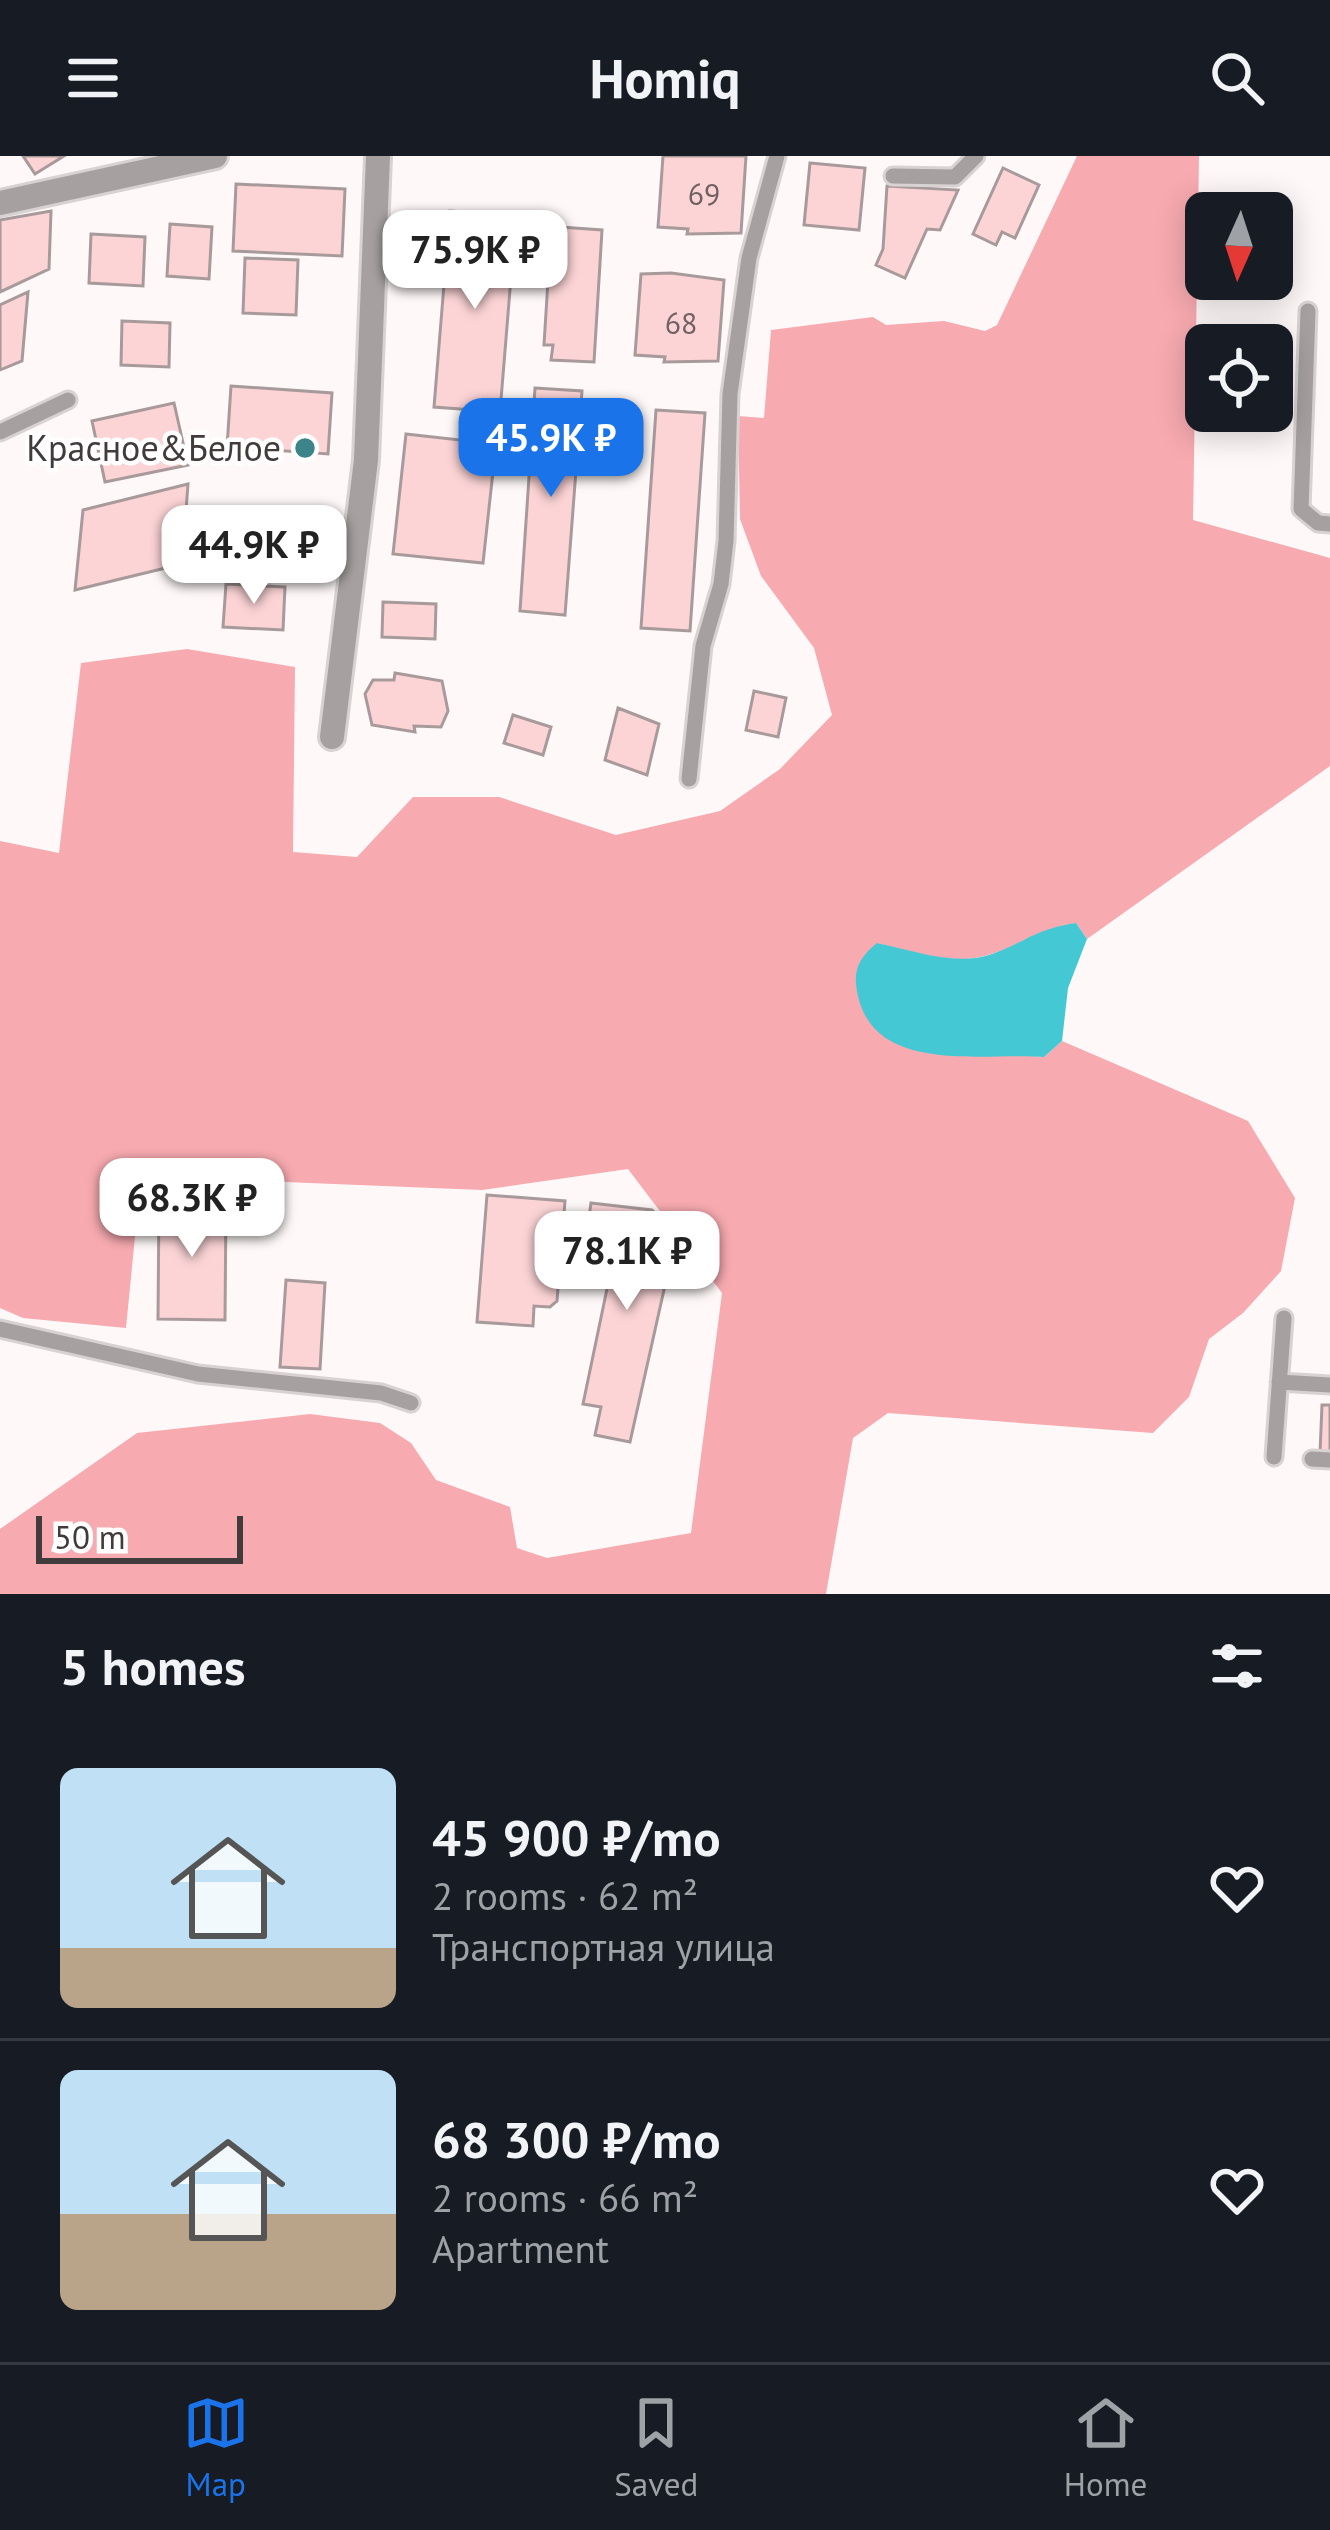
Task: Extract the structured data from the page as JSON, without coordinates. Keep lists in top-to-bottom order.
{
  "places": ["Красное&Белое"],
  "house_numbers": ["69", "68"],
  "scale_bar": "50 m",
  "north": "bottom",
  "page": {
    "header": "Homiq",
    "price": [
      "75.9K ₽",
      "45.9K ₽",
      "44.9K ₽",
      "68.3K ₽",
      "78.1K ₽"
    ],
    "scale": "50 m",
    "heading": "5 homes",
    "list": [
      {
        "name": "45 900 ₽/mo",
        "note": "2 rooms · 62 m² · Транспортная улица"
      },
      {
        "name": "68 300 ₽/mo",
        "note": "2 rooms · 66 m² · Apartment"
      }
    ],
    "tabs": ["Map", "Saved", "Home"]
  }
}
